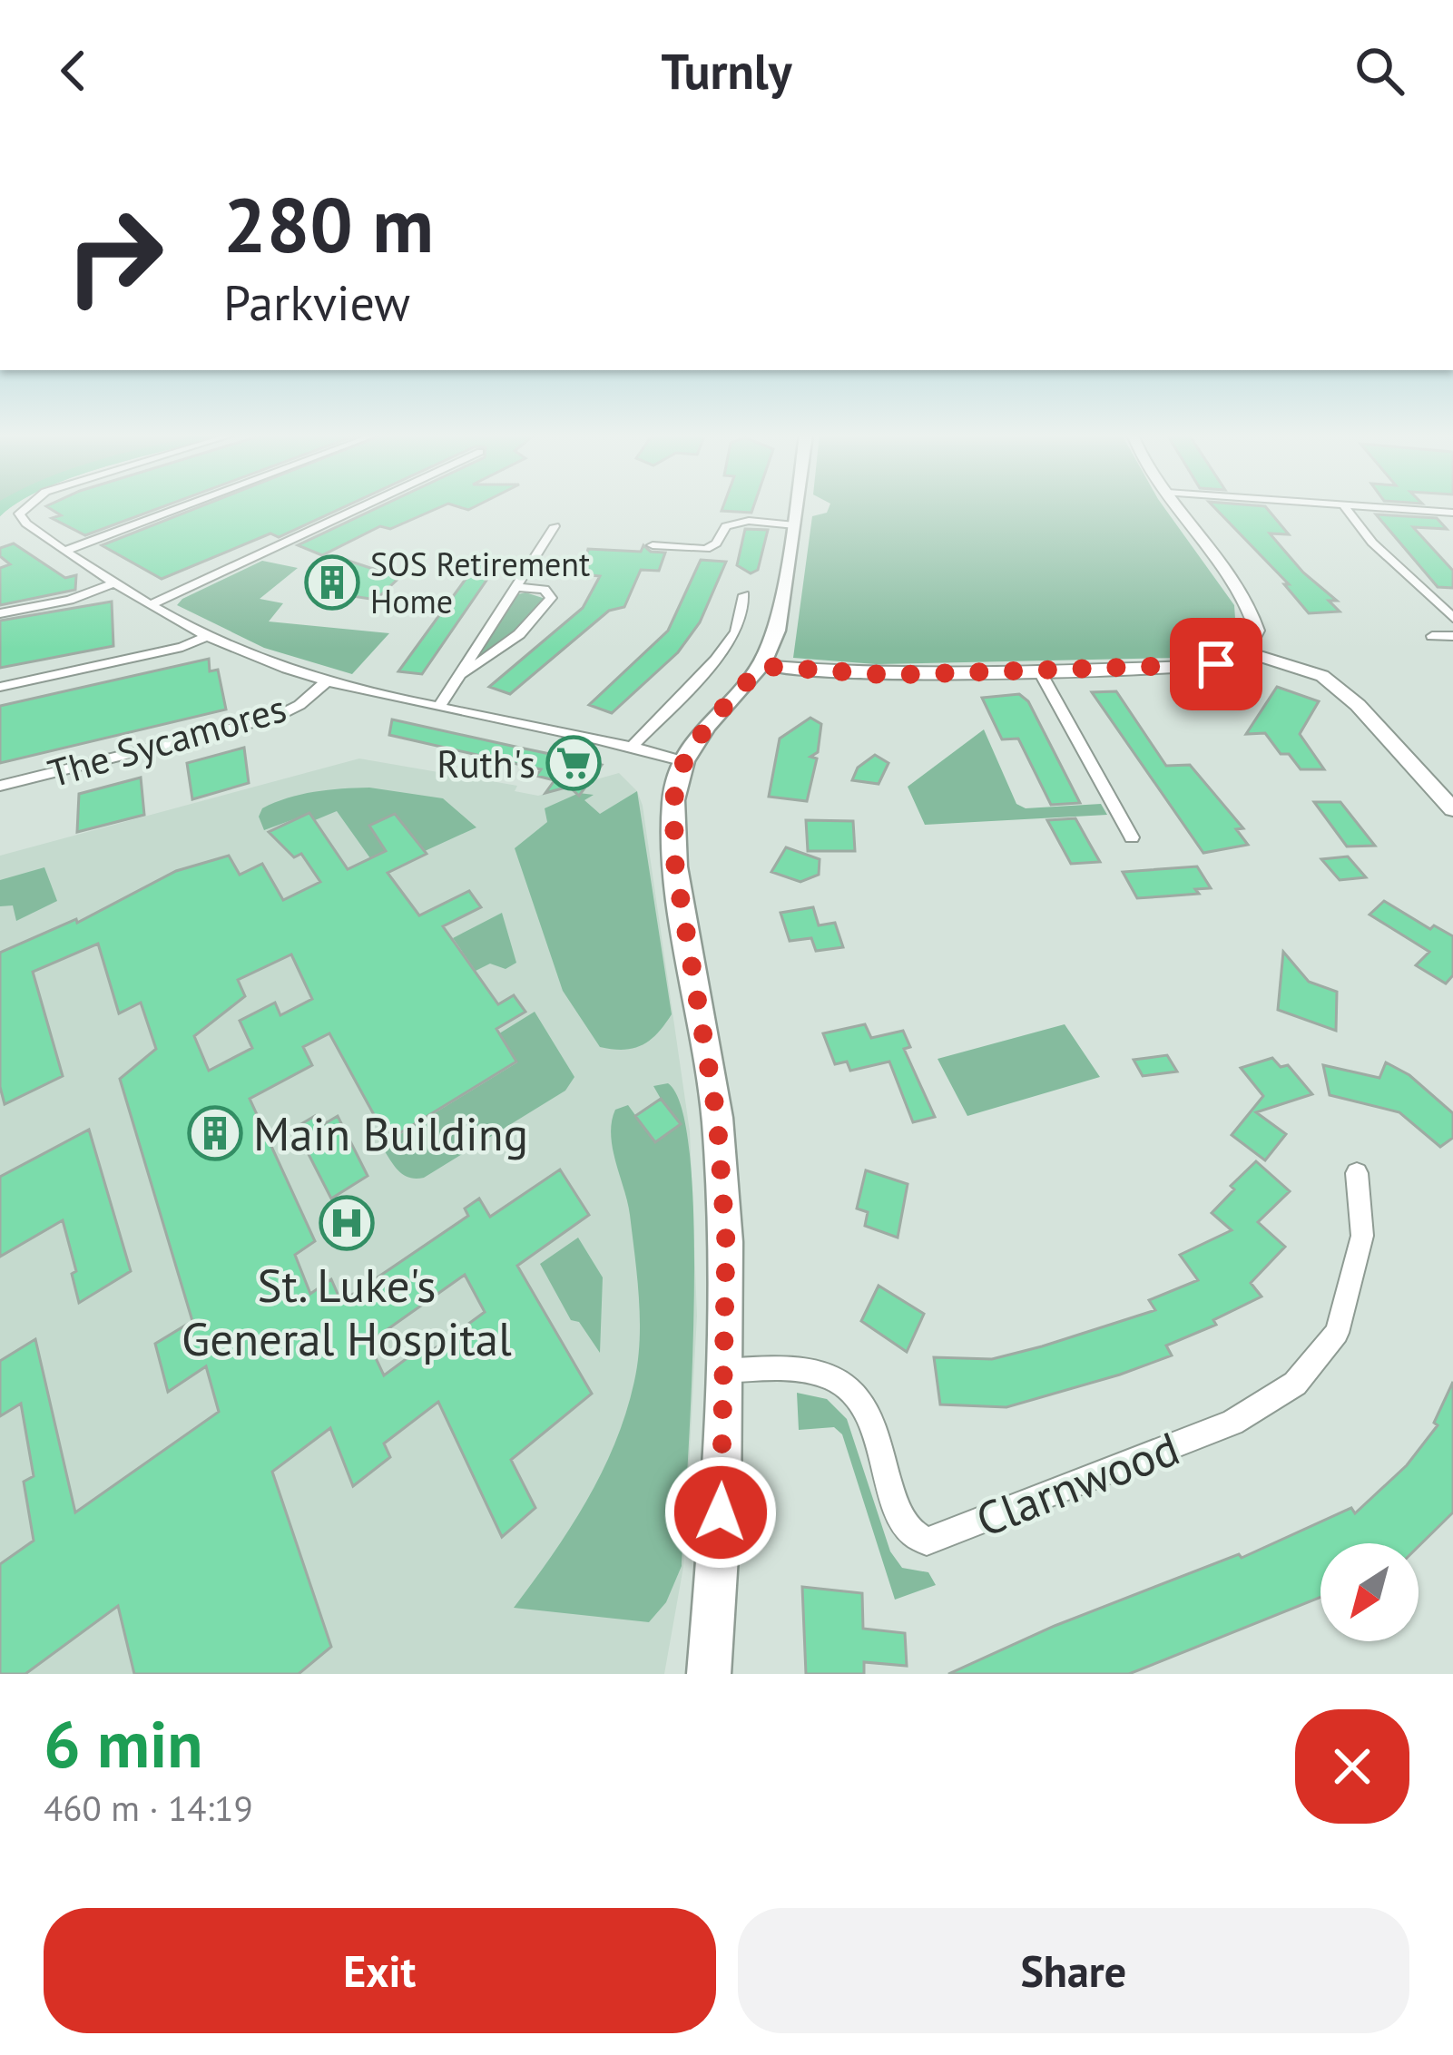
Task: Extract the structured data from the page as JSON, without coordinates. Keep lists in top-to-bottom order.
{
  "streets": {
    "street": ["The Sycamores", "Clarnwood"]
  },
  "places": {
    "building": ["SOS Retirement Home", "Main Building"],
    "supermarket": ["Ruth's"],
    "hospital": ["St. Luke's General Hospital"]
  },
  "north": "bottom left",
  "page": {
    "header": "Turnly",
    "turn": ["280 m", "Parkview"],
    "heading": ["6 min", "460 m · 14:19"],
    "buttons": ["Exit", "Share"]
  }
}
